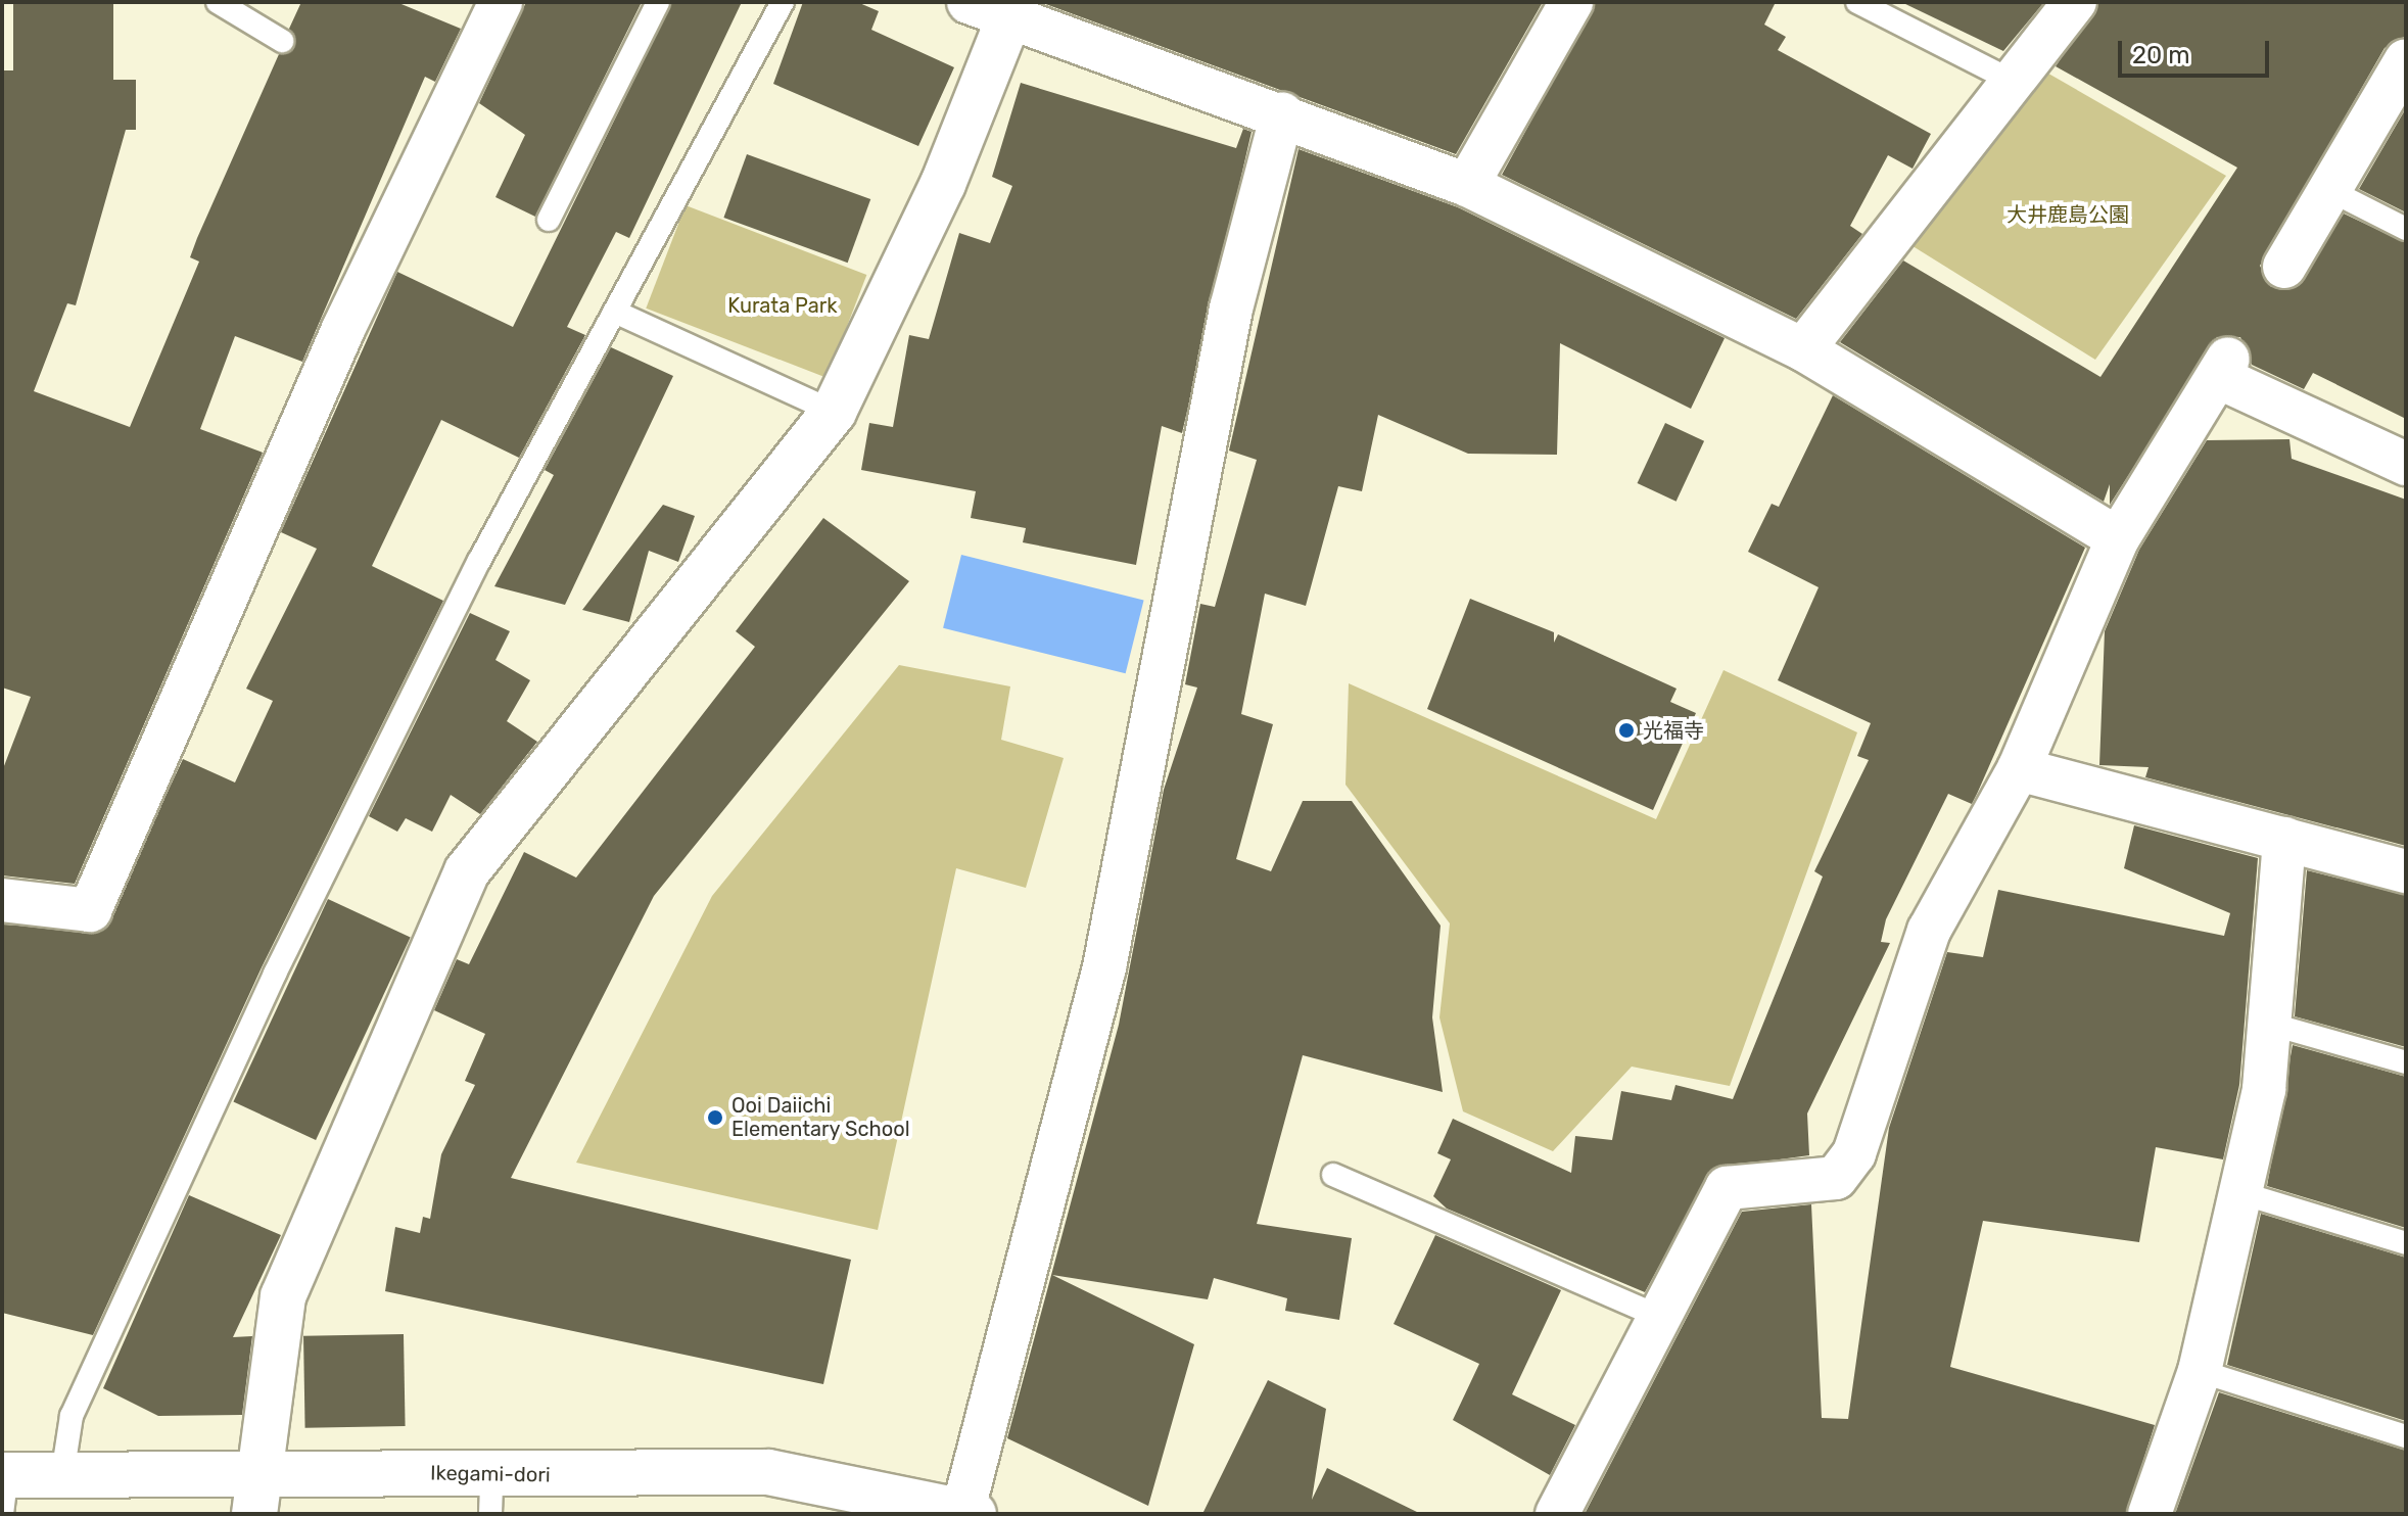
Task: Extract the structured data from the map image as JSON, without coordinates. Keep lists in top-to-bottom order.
{
  "streets": {
    "street": ["Ikegami-dori"]
  },
  "parks": ["大井鹿島公園", "Kurata Park"],
  "places": ["光福寺", "Ooi Daiichi Elementary School"],
  "scale_bar": "20 m"
}
